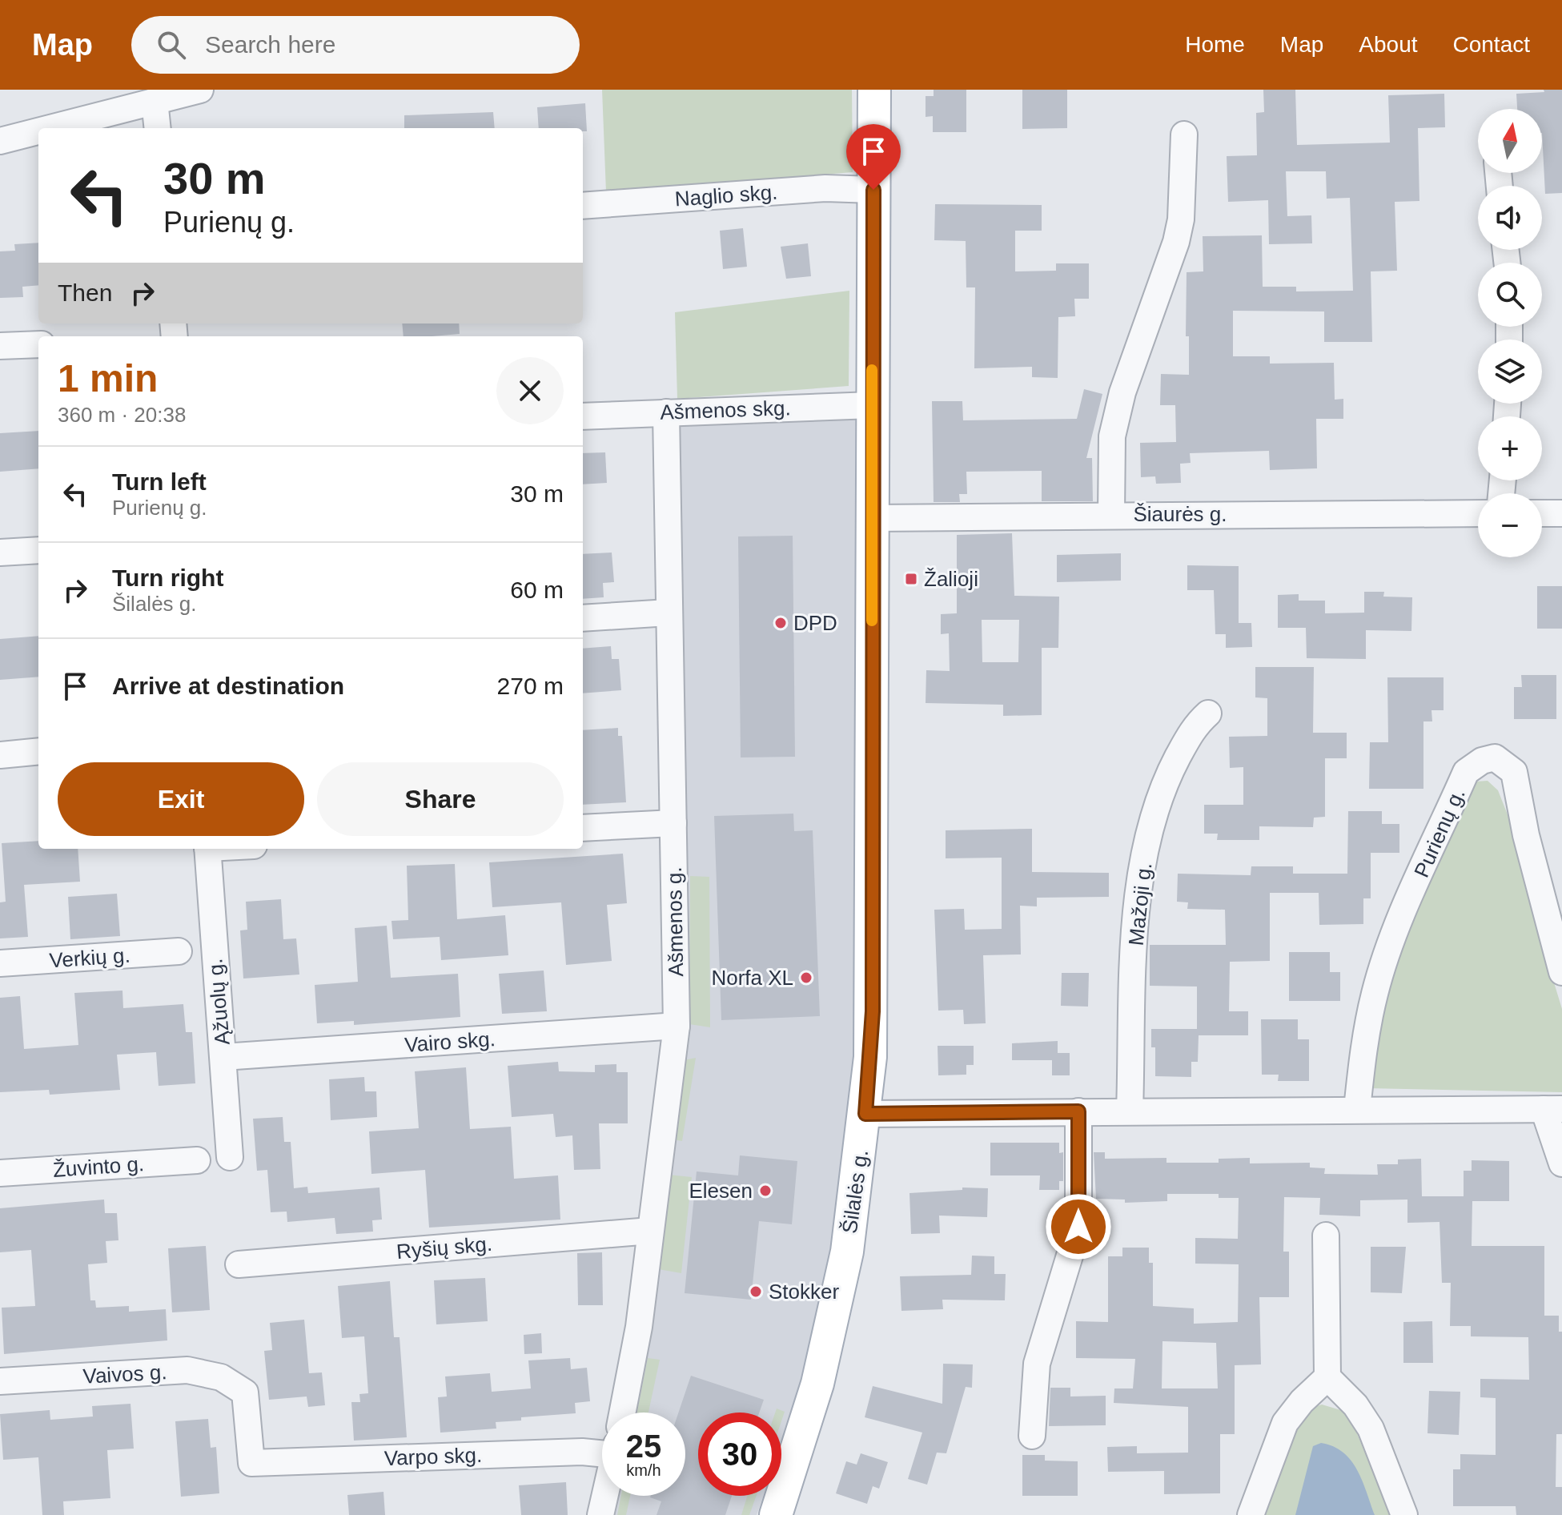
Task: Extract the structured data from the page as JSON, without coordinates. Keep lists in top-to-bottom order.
{
  "streets": {
    "main road": ["Šilalės g."],
    "street": [
      "Naglio skg.",
      "Ašmenos skg.",
      "Šiaurės g.",
      "Purienų g.",
      "Mažoji g.",
      "Ašmenos g.",
      "Verkių g.",
      "Ąžuolų g.",
      "Vairo skg.",
      "Žuvinto g.",
      "Ryšių skg.",
      "Vaivos g.",
      "Varpo skg."
    ]
  },
  "crossings": [
    ["Naglio skg.", "Šilalės g."],
    ["Ašmenos skg.", "Ašmenos g."],
    ["Ašmenos skg.", "Šilalės g."],
    ["Šiaurės g.", "Šilalės g."],
    ["Ašmenos g.", "Vairo skg."],
    ["Ašmenos g.", "Ryšių skg."],
    ["Ąžuolų g.", "Vairo skg."],
    ["Vaivos g.", "Varpo skg."]
  ],
  "places": {
    "transit": ["Žalioji"],
    "other": [
      "DPD",
      "Norfa XL",
      "Elesen",
      "Stokker"
    ]
  },
  "north": "top",
  "page": {
    "header": "Map",
    "search": "Search here",
    "nav": [
      "Home",
      "Map",
      "About",
      "Contact"
    ],
    "map_buttons": ["+", "−"],
    "turn": ["30 m", "Purienų g."],
    "then": "Then",
    "heading": ["1 min", "360 m · 20:38"],
    "list": [
      {
        "name": "Turn left",
        "note": "Purienų g.",
        "value": "30 m"
      },
      {
        "name": "Turn right",
        "note": "Šilalės g.",
        "value": "60 m"
      },
      {
        "name": "Arrive at destination",
        "value": "270 m"
      }
    ],
    "buttons": ["Exit", "Share"],
    "speed": "25 km/h",
    "limit": "30"
  }
}
